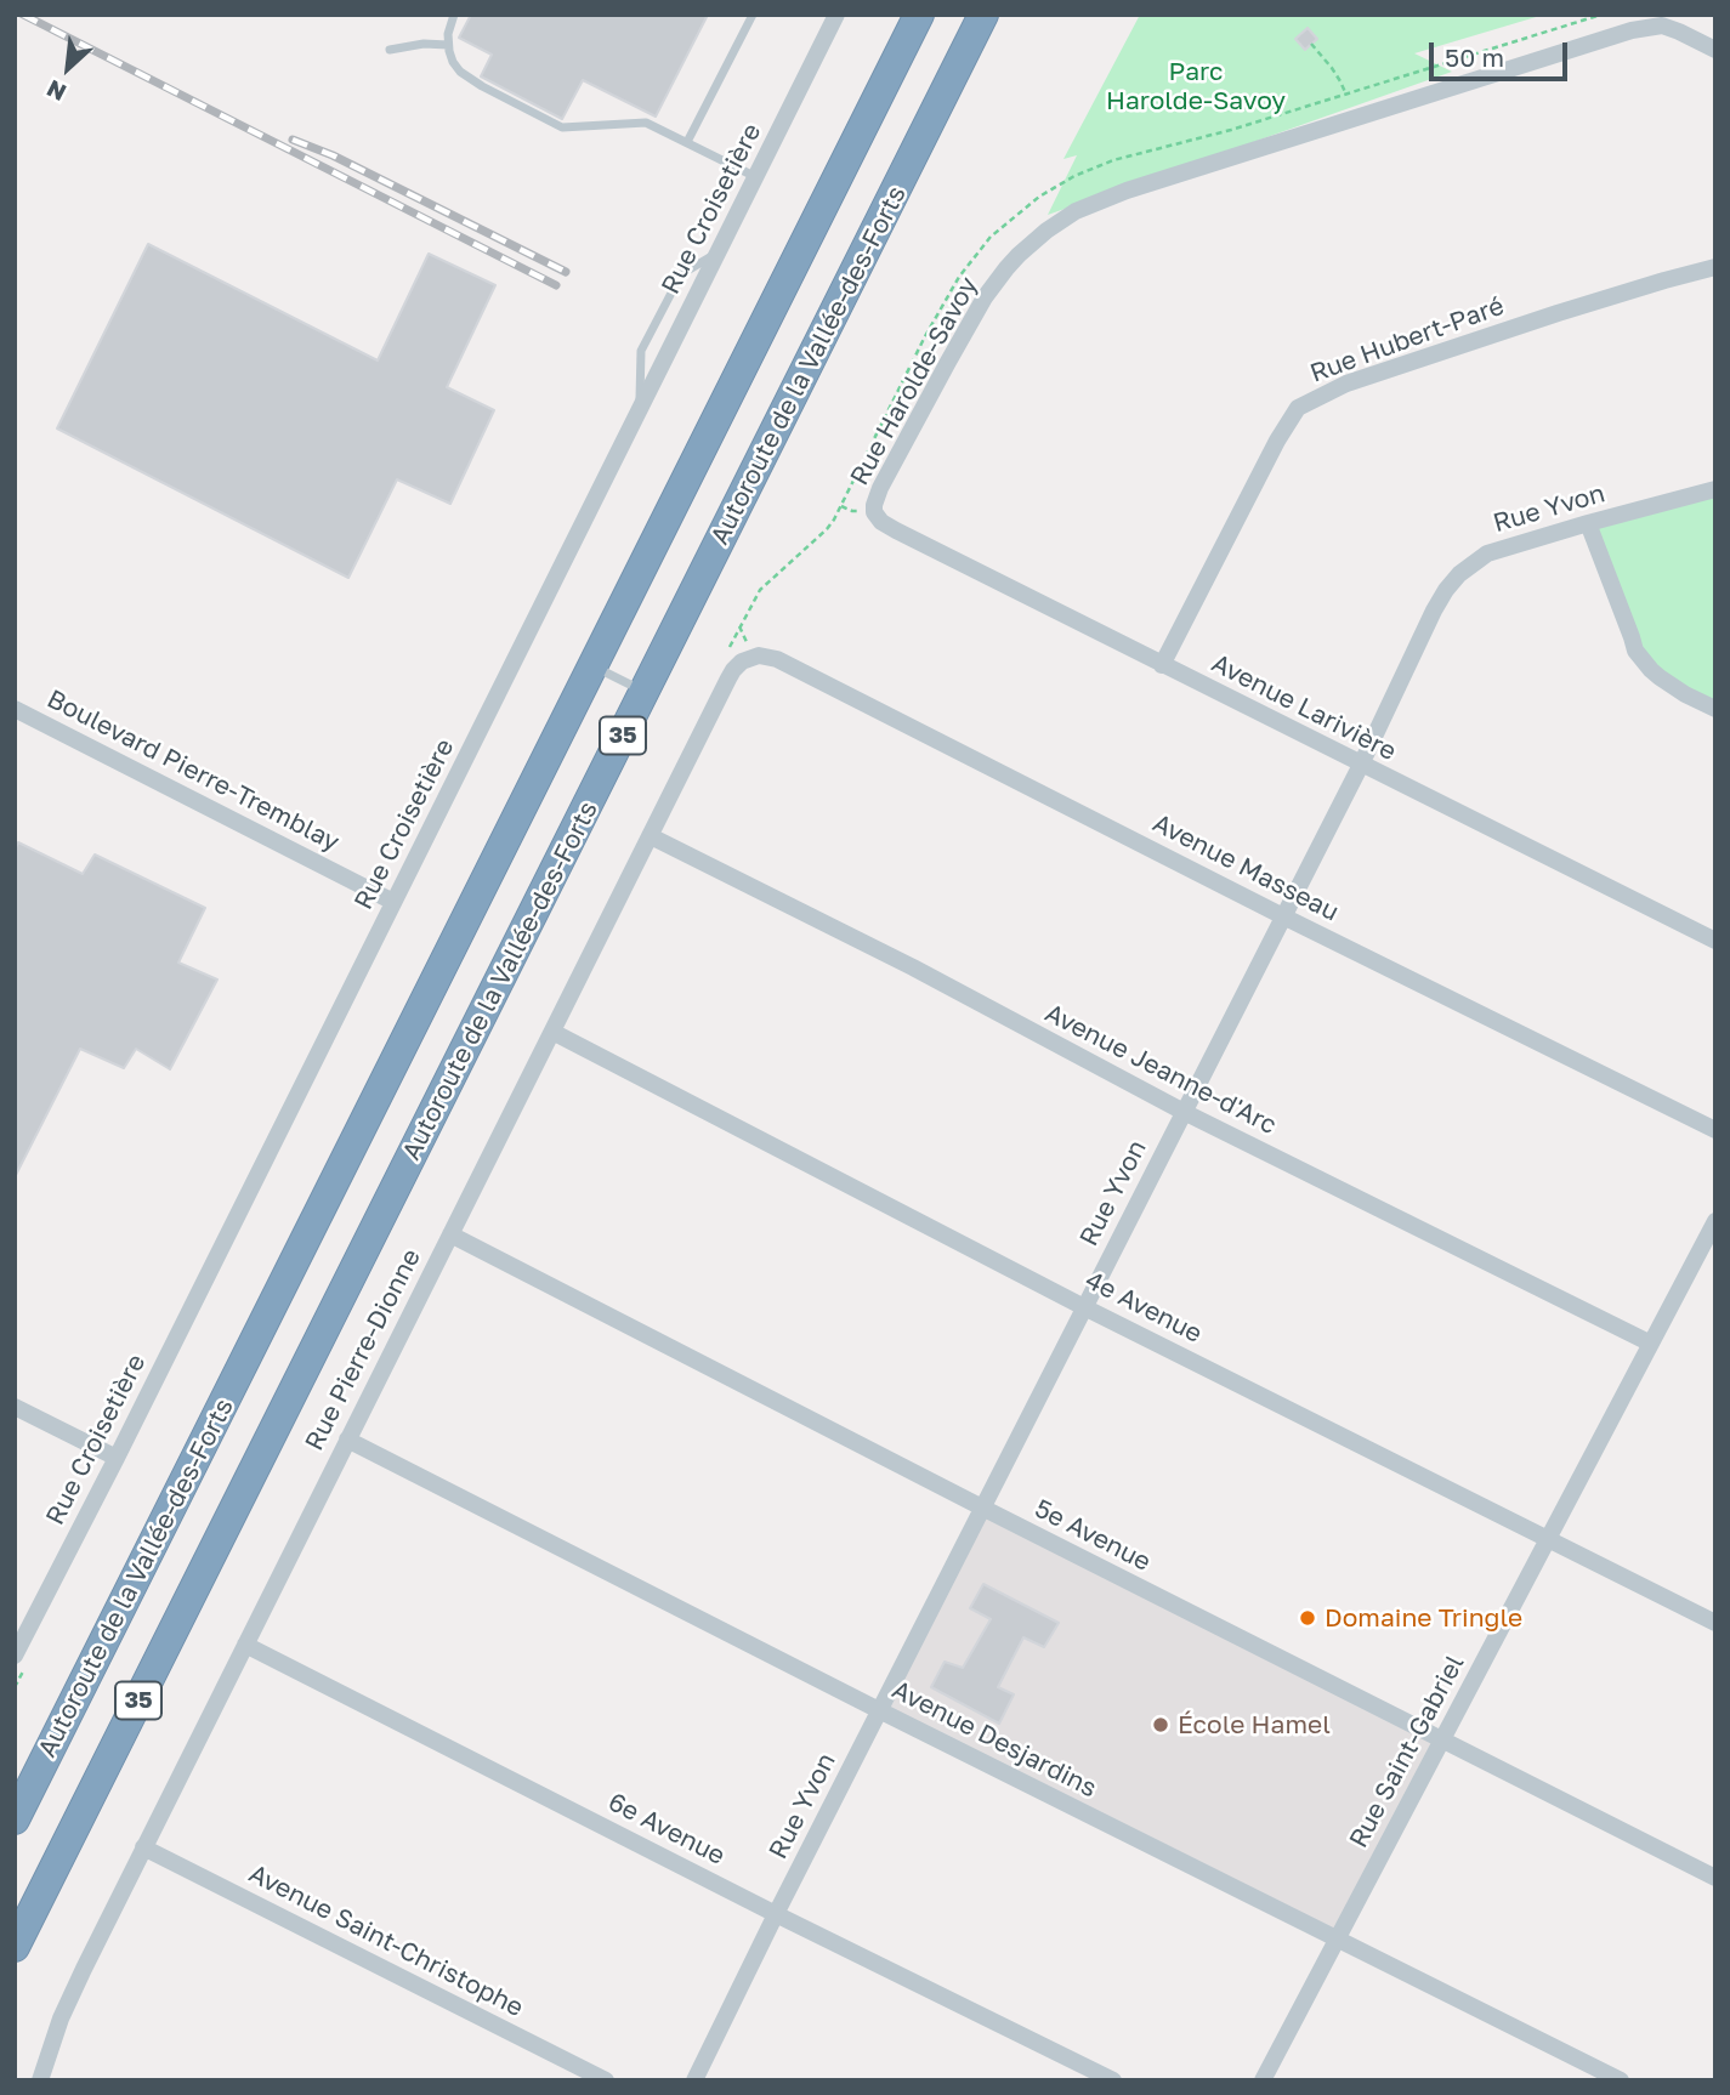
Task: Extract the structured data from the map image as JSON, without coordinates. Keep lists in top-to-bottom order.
{
  "streets": {
    "highway": ["Autoroute de la Vallée-des-Forts", "35"],
    "street": [
      "Rue Croisetière",
      "Rue Hubert-Paré",
      "Rue Harolde-Savoy",
      "Rue Yvon",
      "Avenue Larivière",
      "Boulevard Pierre-Tremblay",
      "Avenue Masseau",
      "Avenue Jeanne-d'Arc",
      "4e Avenue",
      "Rue Pierre-Dionne",
      "5e Avenue",
      "Avenue Desjardins",
      "Rue Saint-Gabriel",
      "6e Avenue",
      "Avenue Saint-Christophe"
    ]
  },
  "crossings": [
    ["Rue Croisetière", "Boulevard Pierre-Tremblay"],
    ["Rue Hubert-Paré", "Avenue Larivière"],
    ["Rue Harolde-Savoy", "Avenue Larivière"],
    ["Rue Yvon", "Avenue Larivière"],
    ["Rue Yvon", "Avenue Masseau"],
    ["Rue Yvon", "Avenue Jeanne-d'Arc"],
    ["Rue Yvon", "4e Avenue"],
    ["Rue Yvon", "5e Avenue"],
    ["Rue Yvon", "Avenue Desjardins"],
    ["Rue Yvon", "6e Avenue"],
    ["Avenue Masseau", "Rue Pierre-Dionne"],
    ["Avenue Jeanne-d'Arc", "Rue Pierre-Dionne"],
    ["Avenue Jeanne-d'Arc", "Rue Saint-Gabriel"],
    ["4e Avenue", "Rue Pierre-Dionne"],
    ["4e Avenue", "Rue Saint-Gabriel"],
    ["Rue Pierre-Dionne", "5e Avenue"],
    ["Rue Pierre-Dionne", "Avenue Desjardins"],
    ["Rue Pierre-Dionne", "6e Avenue"],
    ["Rue Pierre-Dionne", "Avenue Saint-Christophe"],
    ["5e Avenue", "Rue Saint-Gabriel"],
    ["Avenue Desjardins", "Rue Saint-Gabriel"]
  ],
  "parks": ["Parc Harolde-Savoy"],
  "places": ["Domaine Tringle", "École Hamel"],
  "scale_bar": "50 m",
  "north": "bottom left"
}
